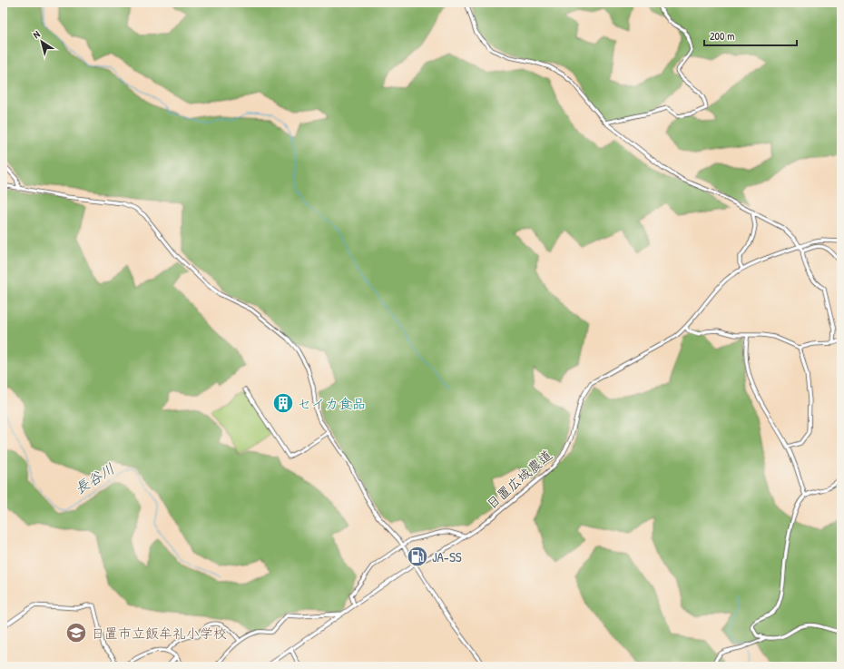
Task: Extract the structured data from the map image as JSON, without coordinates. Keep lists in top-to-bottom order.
{
  "streets": {
    "street": ["日置広域農道"]
  },
  "water": ["長谷川"],
  "places": {
    "building": ["セイカ食品"],
    "fuel station": ["JA-SS"],
    "school or university": ["日置市立飯牟礼小学校"]
  },
  "scale_bar": "200 m",
  "north": "top left"
}
